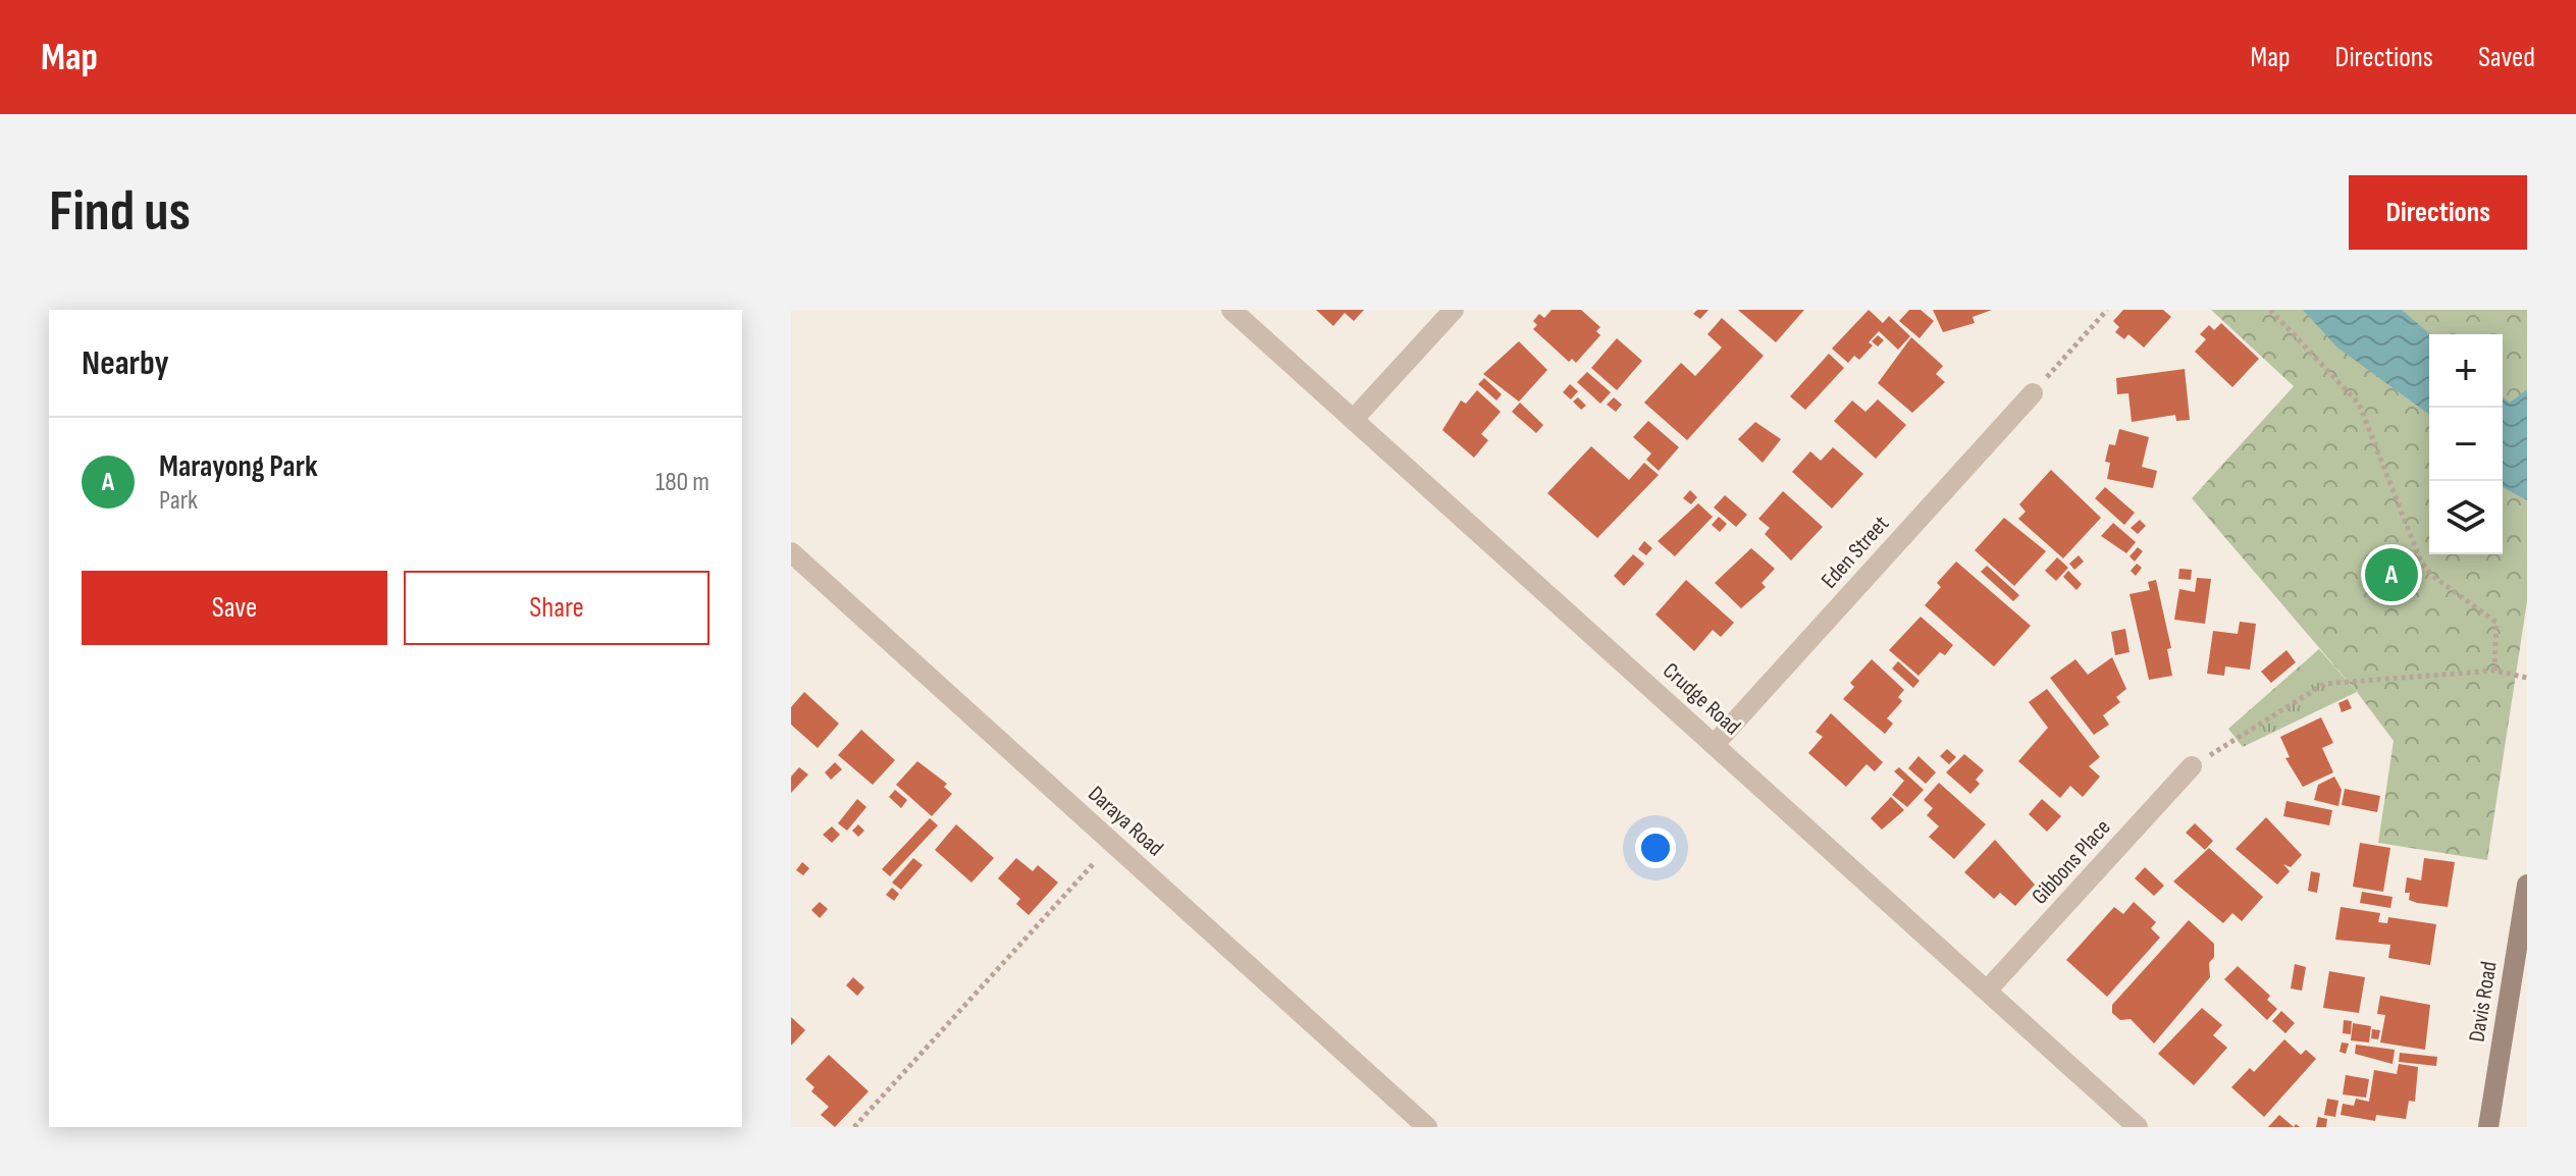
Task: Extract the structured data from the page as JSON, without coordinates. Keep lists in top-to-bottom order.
{
  "streets": {
    "street": [
      "Eden Street",
      "Crudge Road",
      "Daraya Road",
      "Gibbons Place",
      "Davis Road"
    ]
  },
  "crossings": [
    ["Eden Street", "Crudge Road"],
    ["Crudge Road", "Gibbons Place"]
  ],
  "page": {
    "header": "Map",
    "nav": ["Map", "Directions", "Saved"],
    "buttons": [
      "Directions",
      ["Save", "Share"]
    ],
    "title": "Find us",
    "heading": "Nearby",
    "map_buttons": ["+", "−"],
    "list": [
      {
        "mark": "A",
        "name": "Marayong Park",
        "note": "Park",
        "value": "180 m"
      }
    ],
    "pins": "A"
  }
}
